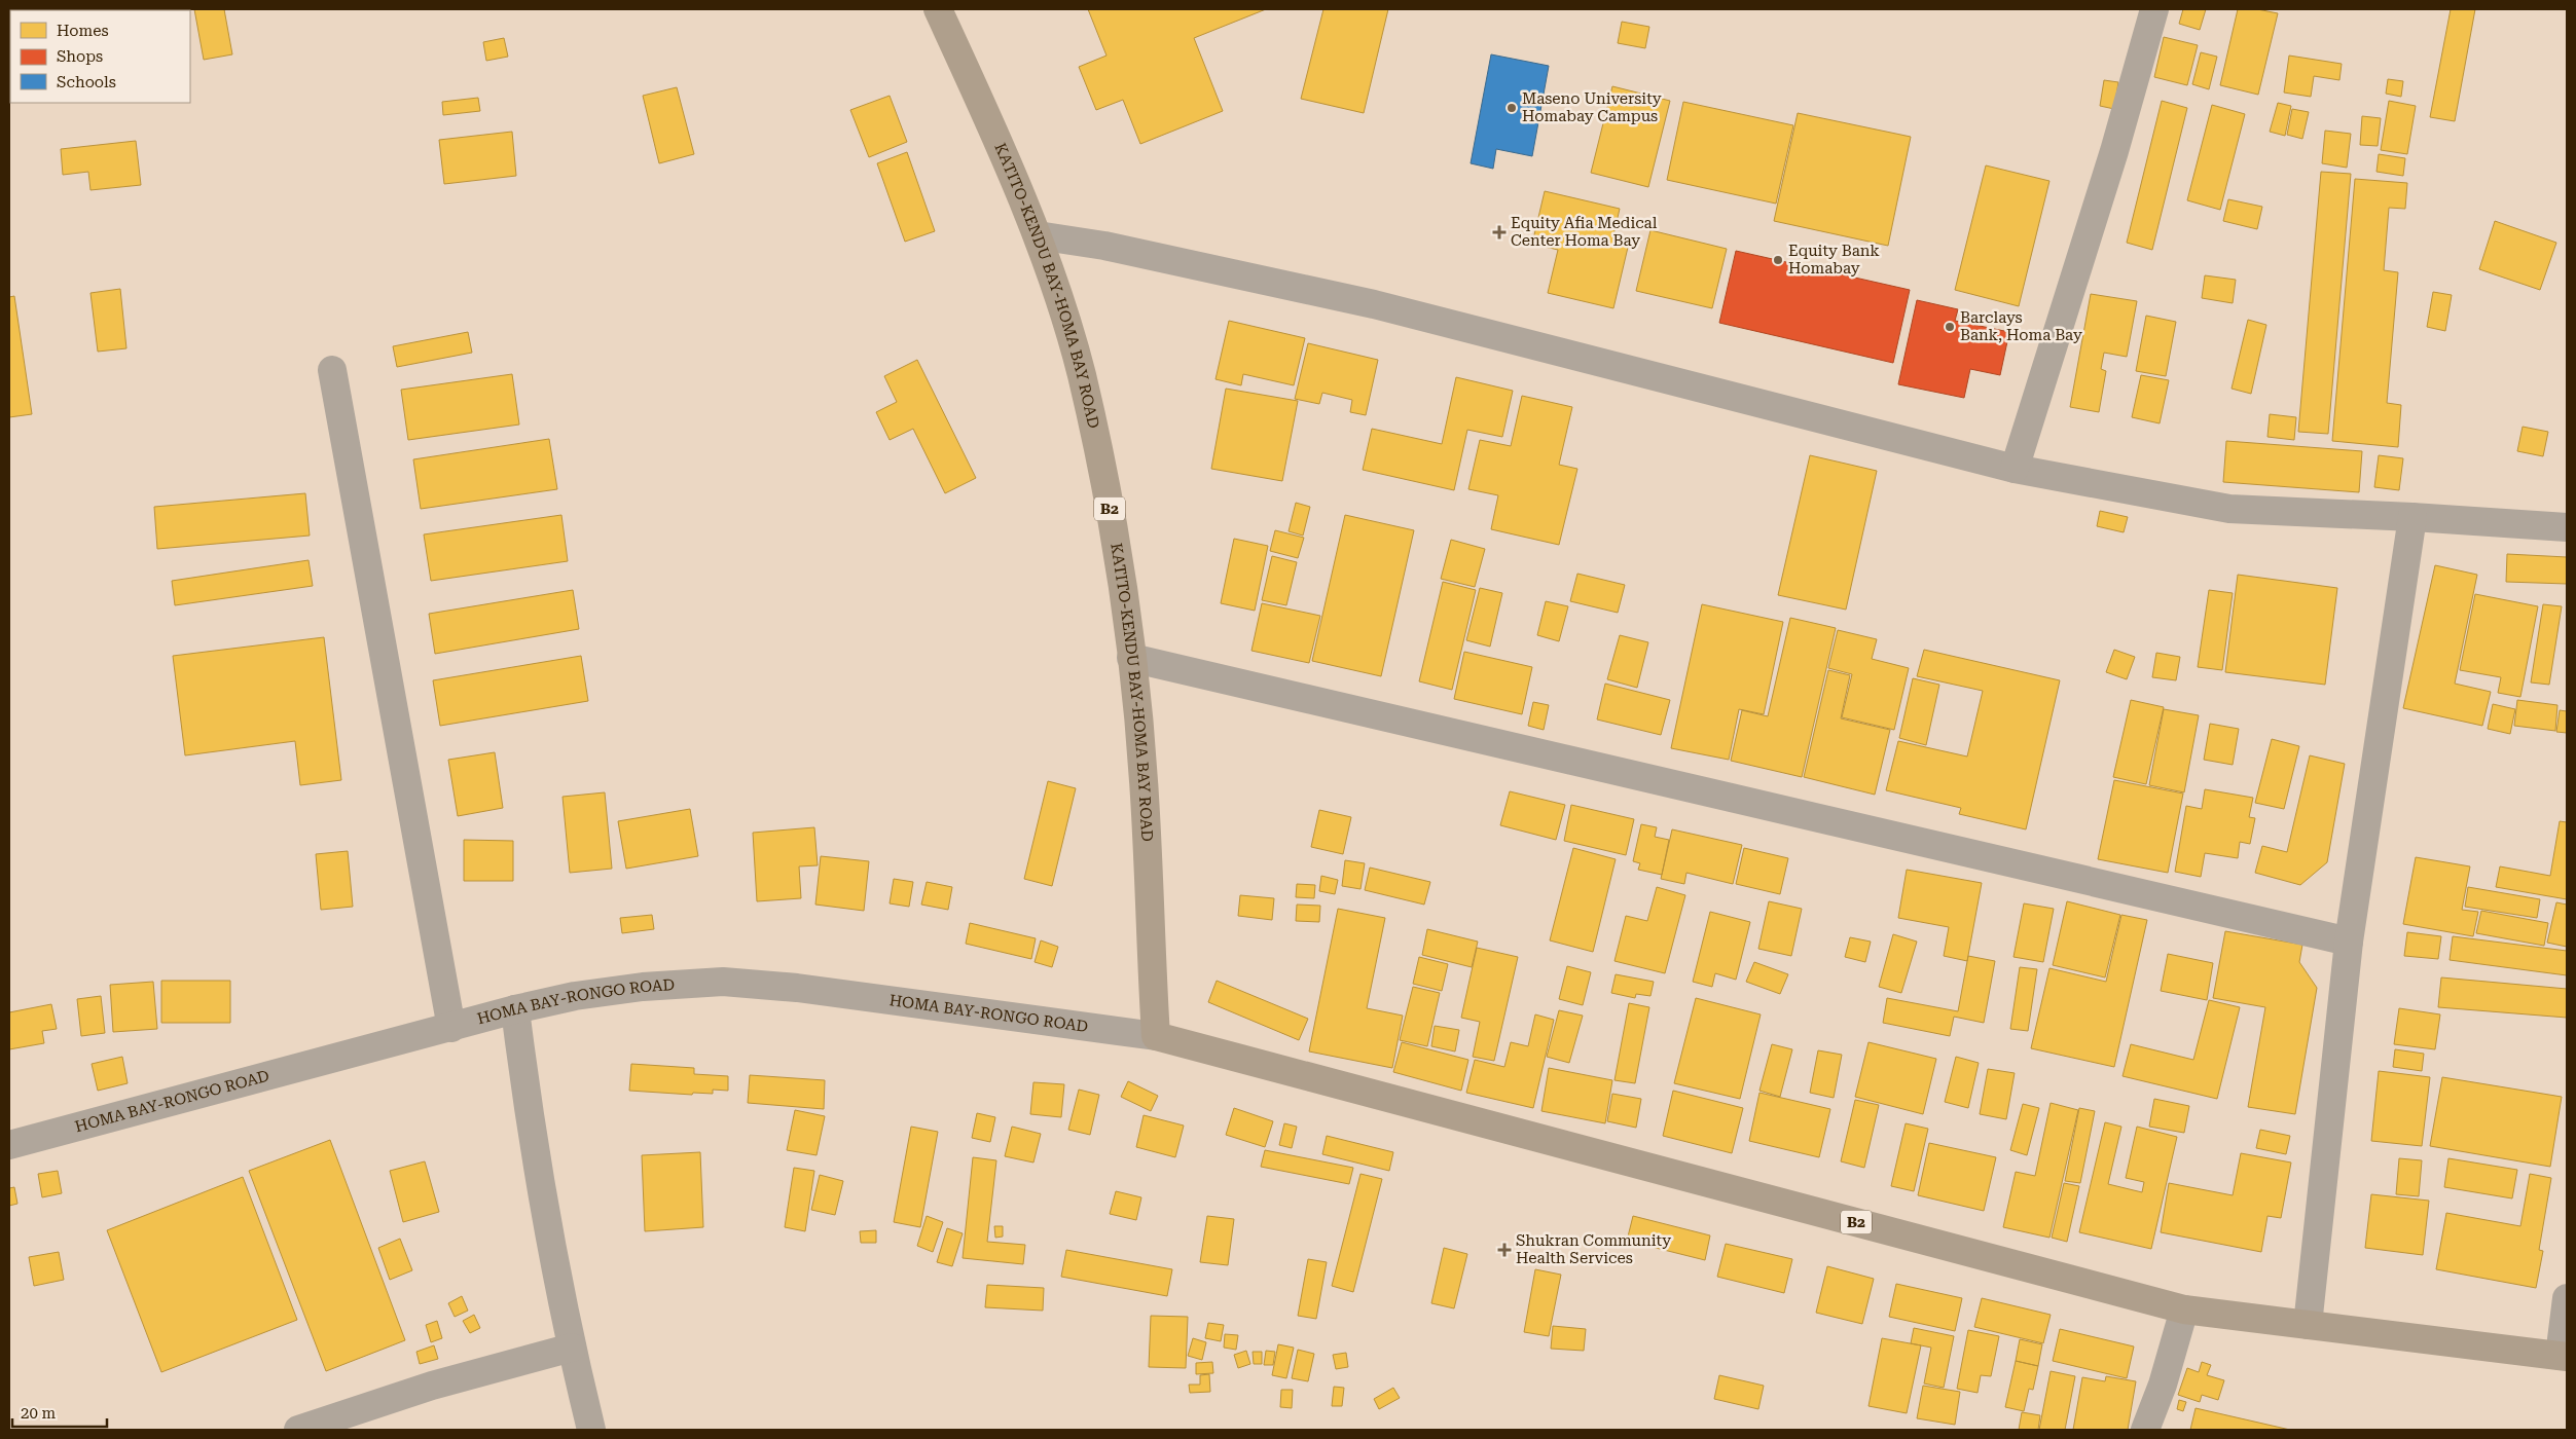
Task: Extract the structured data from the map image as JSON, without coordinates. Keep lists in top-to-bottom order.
{
  "streets": {
    "highway": ["KATITO-KENDU BAY-HOMA BAY ROAD", "B2"],
    "street": ["HOMA BAY-RONGO ROAD"]
  },
  "crossings": [
    ["KATITO-KENDU BAY-HOMA BAY ROAD", "B2"],
    ["KATITO-KENDU BAY-HOMA BAY ROAD", "HOMA BAY-RONGO ROAD"],
    ["B2", "HOMA BAY-RONGO ROAD"]
  ],
  "places": {
    "other": ["Maseno University Homabay Campus", "Equity Bank Homabay", "Barclays Bank, Homa Bay"],
    "health": ["Equity Afia Medical Center Homa Bay", "Shukran Community Health Services"]
  },
  "legend": ["Homes", "Shops", "Schools"],
  "scale_bar": "20 m"
}
